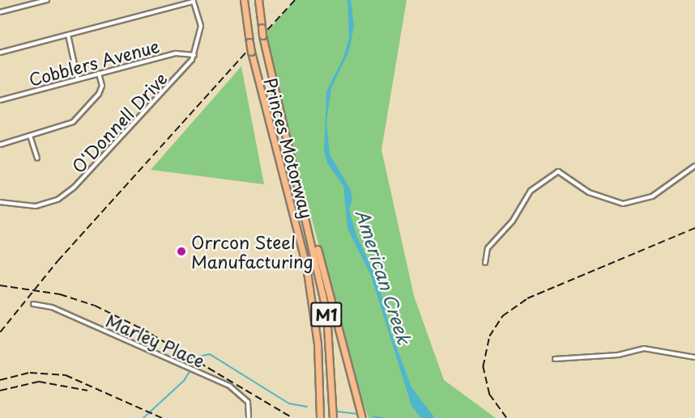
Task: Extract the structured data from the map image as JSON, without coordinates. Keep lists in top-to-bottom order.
{
  "streets": {
    "highway": ["Princes Motorway", "M1"],
    "street": ["Cobblers Avenue", "O'Donnell Drive", "Marley Place"]
  },
  "crossings": [
    ["Cobblers Avenue", "O'Donnell Drive"]
  ],
  "water": ["American Creek"],
  "places": ["Orrcon Steel Manufacturing"]
}
